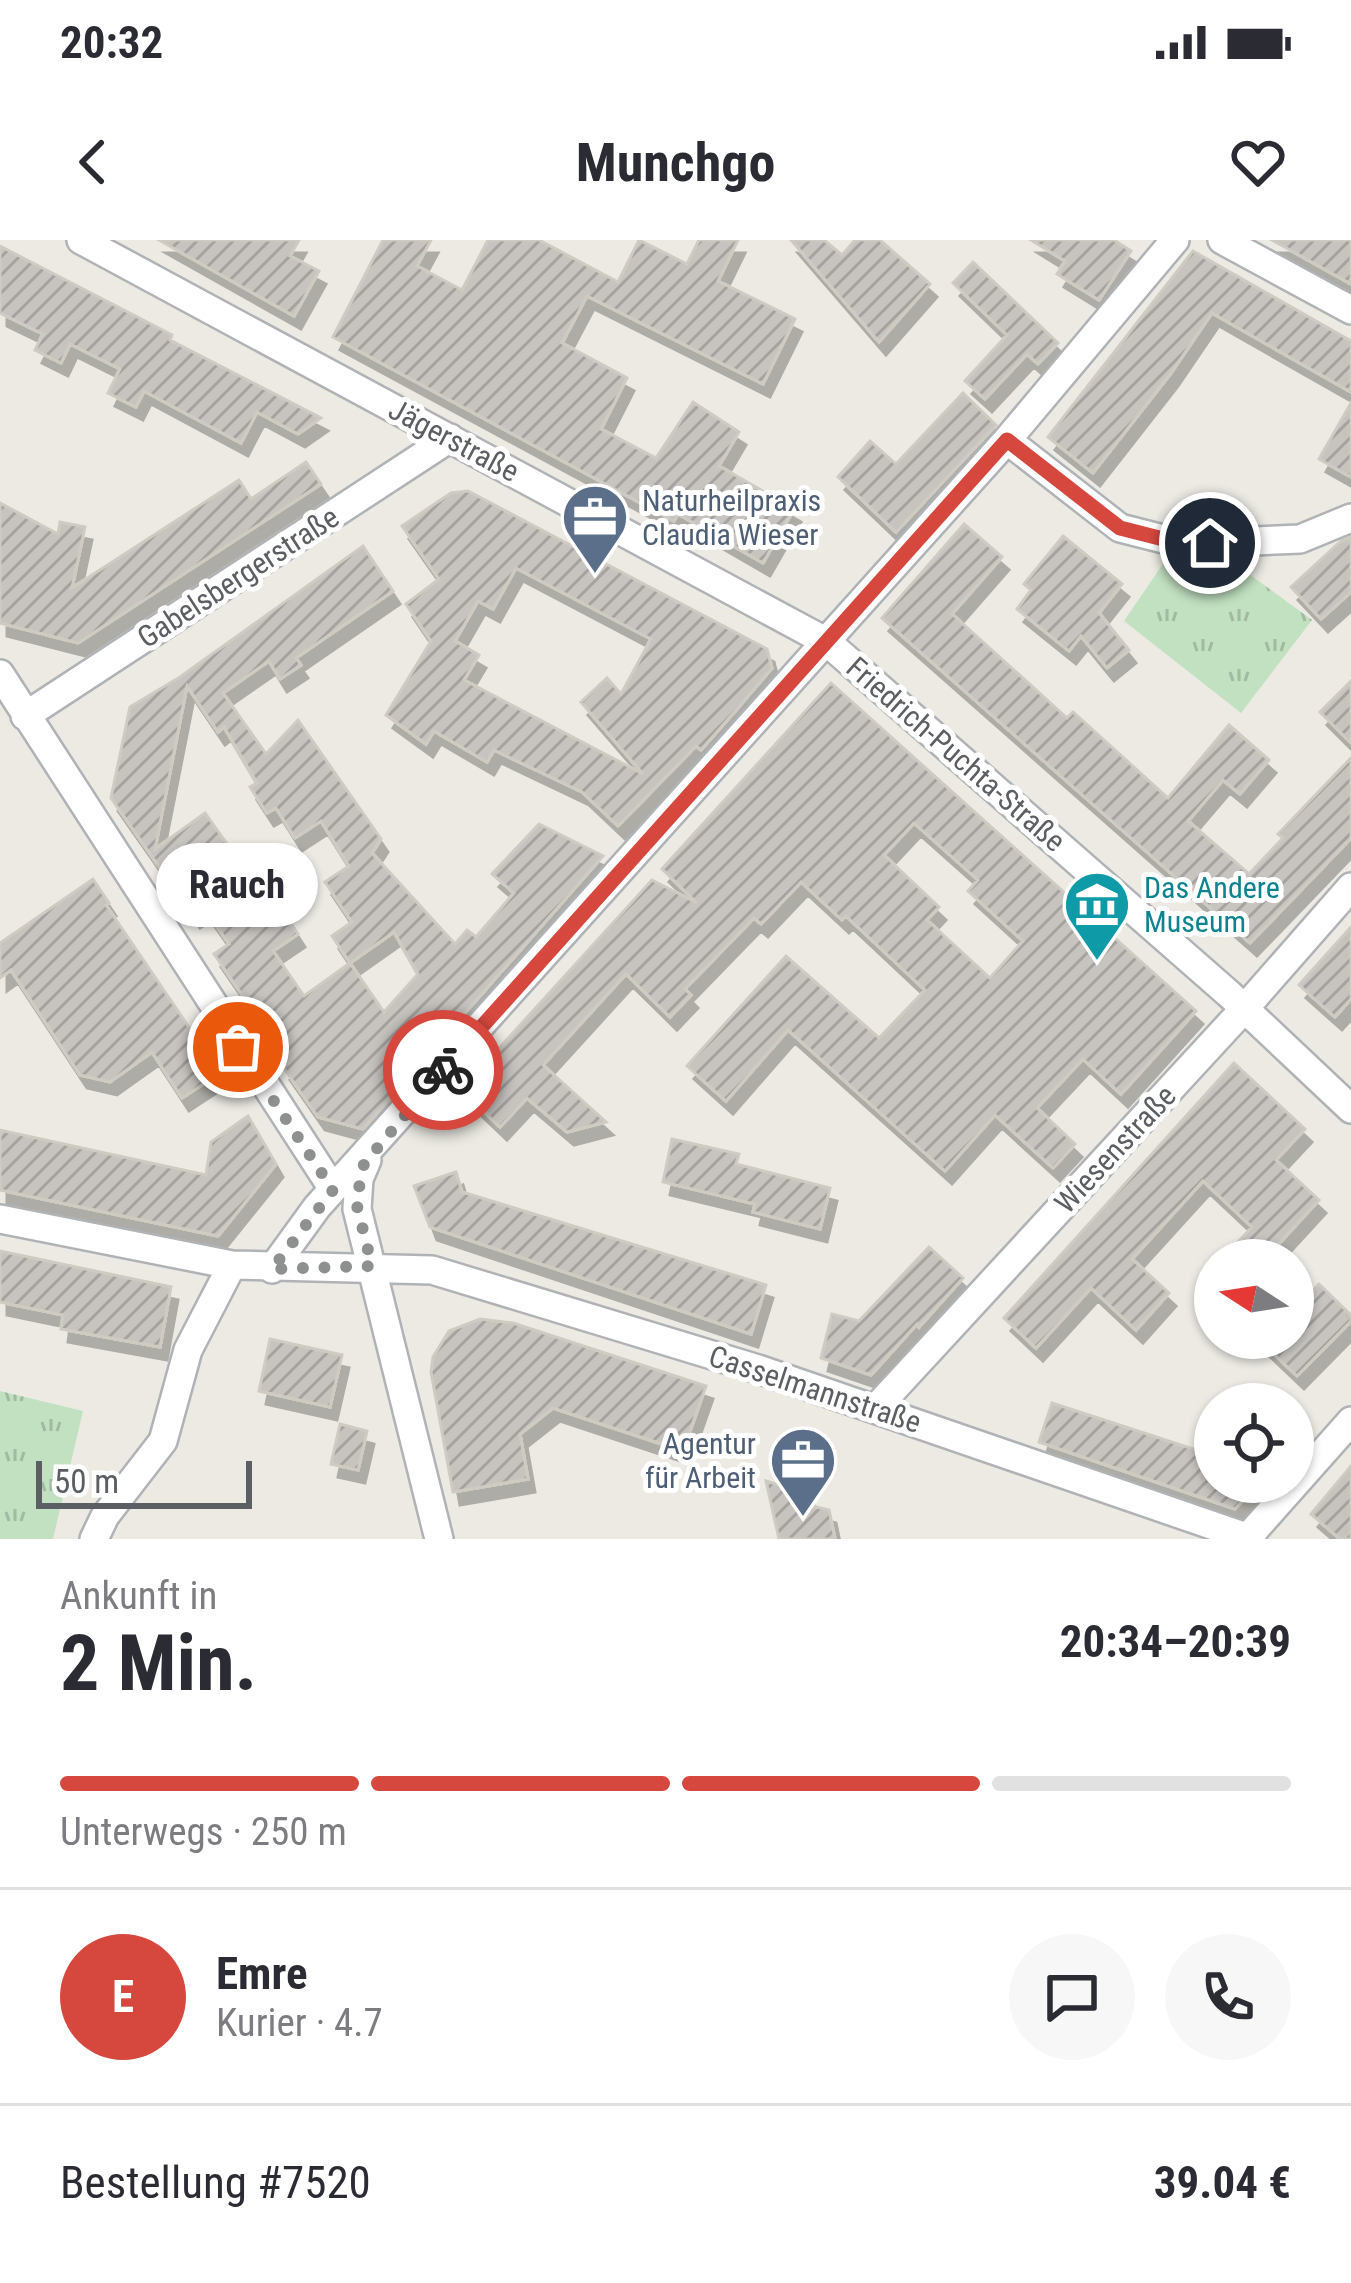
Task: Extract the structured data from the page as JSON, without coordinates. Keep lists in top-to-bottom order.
{
  "streets": {
    "street": [
      "Jägerstraße",
      "Gabelsbergerstraße",
      "Friedrich-Puchta-Straße",
      "Wiesenstraße",
      "Casselmannstraße"
    ]
  },
  "crossings": [
    ["Jägerstraße", "Gabelsbergerstraße"],
    ["Jägerstraße", "Friedrich-Puchta-Straße"],
    ["Friedrich-Puchta-Straße", "Wiesenstraße"],
    ["Wiesenstraße", "Casselmannstraße"]
  ],
  "places": {
    "office": ["Naturheilpraxis Claudia Wieser", "Agentur für Arbeit"],
    "museum": ["Das Andere Museum"],
    "other": ["Rauch"]
  },
  "scale_bar": "50 m",
  "north": "left",
  "page": {
    "status": "20:32",
    "header": "Munchgo",
    "bubble": "Rauch",
    "scale": "50 m",
    "heading": ["2 Min.", "Ankunft in", "20:34–20:39"],
    "panel": [
      "Emre",
      "Kurier · 4.7",
      "Bestellung #7520",
      "39.04 €"
    ],
    "bar": "Unterwegs · 250 m",
    "round": "E"
  }
}
